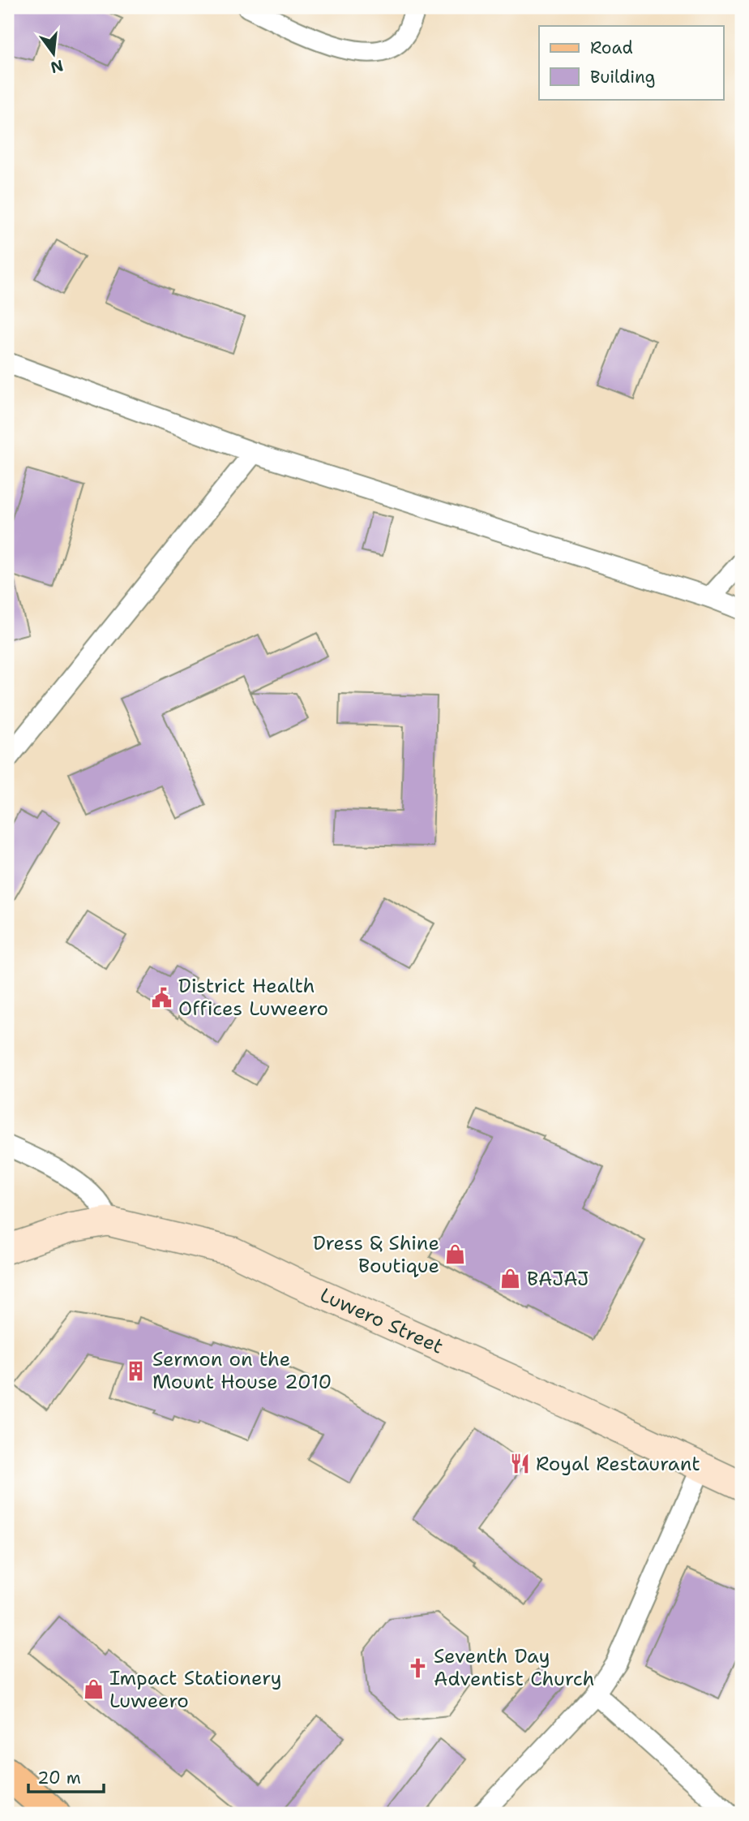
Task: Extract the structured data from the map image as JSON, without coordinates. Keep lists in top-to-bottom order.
{
  "streets": {
    "main road": ["Luwero Street"]
  },
  "places": {
    "public building": ["District Health Offices Luweero"],
    "shop": ["Dress & Shine Boutique", "BAJAJ", "Impact Stationery Luweero"],
    "building": ["Sermon on the Mount House 2010"],
    "restaurant": ["Royal Restaurant"],
    "church": ["Seventh Day Adventist Church"]
  },
  "legend": ["Road", "Building"],
  "scale_bar": "20 m",
  "north": "bottom"
}
